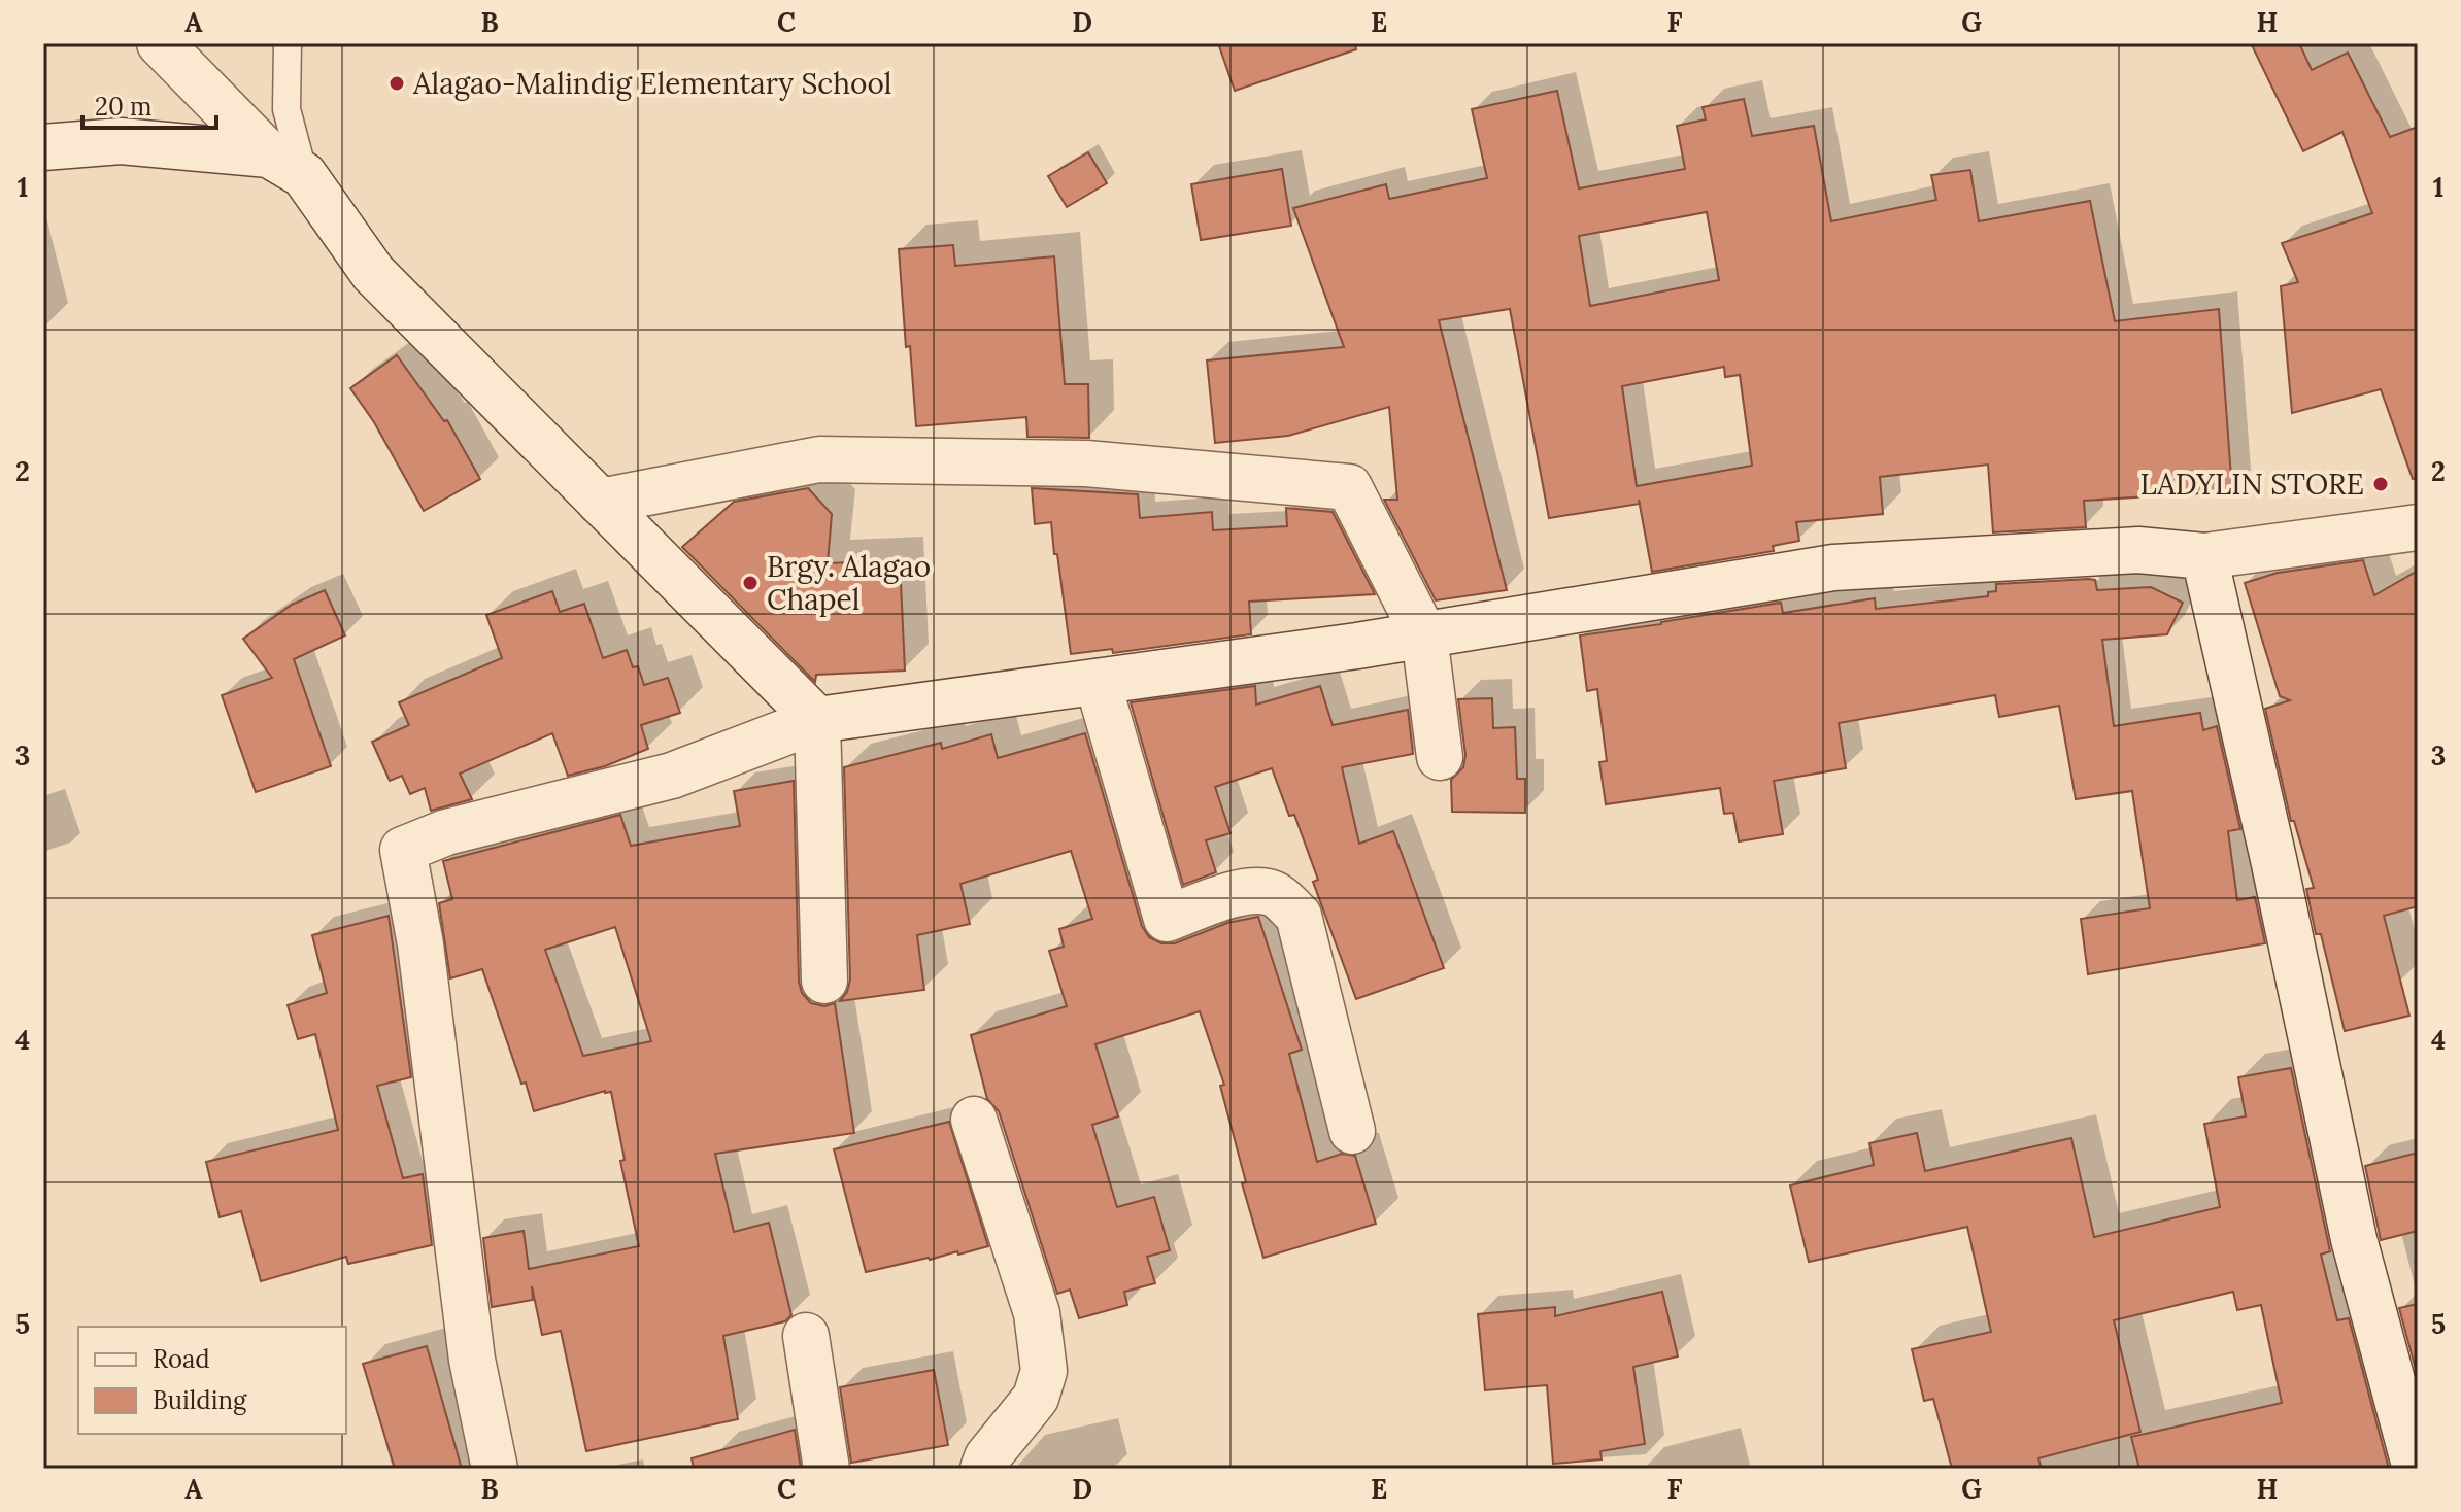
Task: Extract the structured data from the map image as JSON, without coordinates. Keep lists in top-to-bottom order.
{
  "places": ["Alagao-Malindig Elementary School", "LADYLIN STORE", "Brgy. Alagao Chapel"],
  "legend": ["Road", "Building"],
  "scale_bar": "20 m",
  "grid": {
    "columns": [
      "A",
      "B",
      "C",
      "D",
      "E",
      "F",
      "G",
      "H"
    ],
    "rows": [
      "1",
      "2",
      "3",
      "4",
      "5"
    ]
  }
}
